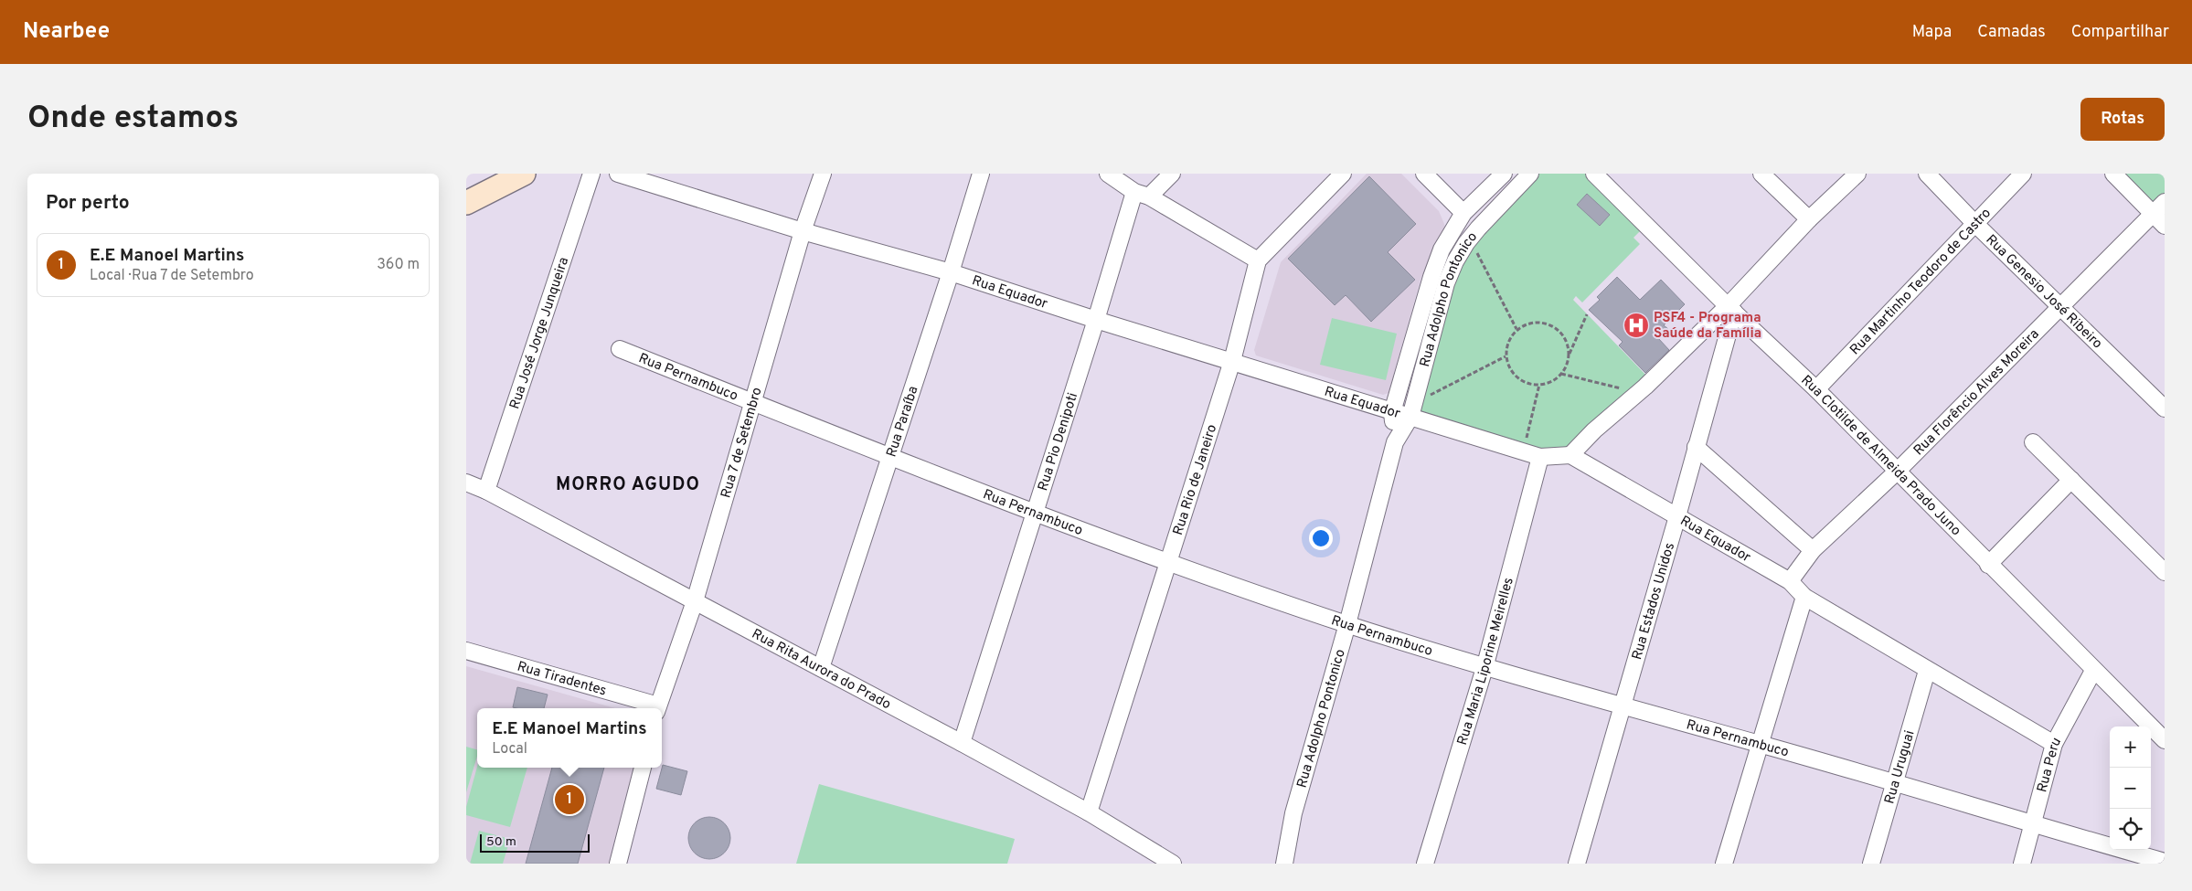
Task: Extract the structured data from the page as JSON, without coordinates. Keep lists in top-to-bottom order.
{
  "streets": {
    "street": [
      "Rua Martinho Teodoro de Castro",
      "Rua Equador",
      "Rua Genesio José Ribeiro",
      "Rua Adolpho Pontonico",
      "Rua José Jorge Junqueira",
      "Rua Pernambuco",
      "Rua Florêncio Alves Moreira",
      "Rua Paraíba",
      "Rua Pio Denipoti",
      "Rua 7 de Setembro",
      "Rua Clotilde de Almeida Prado Juno",
      "Rua Rio de Janeiro",
      "Rua Estados Unidos",
      "Rua Maria Liporine Meirelles",
      "Rua Rita Aurora do Prado",
      "Rua Tiradentes",
      "Rua Peru",
      "Rua Uruguai"
    ]
  },
  "crossings": [
    ["Rua Martinho Teodoro de Castro", "Rua Genesio José Ribeiro"],
    ["Rua Martinho Teodoro de Castro", "Rua Clotilde de Almeida Prado Juno"],
    ["Rua Equador", "Rua Adolpho Pontonico"],
    ["Rua Equador", "Rua Florêncio Alves Moreira"],
    ["Rua Equador", "Rua Paraíba"],
    ["Rua Equador", "Rua Pio Denipoti"],
    ["Rua Equador", "Rua 7 de Setembro"],
    ["Rua Equador", "Rua Rio de Janeiro"],
    ["Rua Equador", "Rua Estados Unidos"],
    ["Rua Equador", "Rua Maria Liporine Meirelles"],
    ["Rua Equador", "Rua Peru"],
    ["Rua Equador", "Rua Uruguai"],
    ["Rua Genesio José Ribeiro", "Rua Florêncio Alves Moreira"],
    ["Rua Adolpho Pontonico", "Rua Pernambuco"],
    ["Rua José Jorge Junqueira", "Rua Rita Aurora do Prado"],
    ["Rua Pernambuco", "Rua Paraíba"],
    ["Rua Pernambuco", "Rua Pio Denipoti"],
    ["Rua Pernambuco", "Rua 7 de Setembro"],
    ["Rua Pernambuco", "Rua Rio de Janeiro"],
    ["Rua Pernambuco", "Rua Estados Unidos"],
    ["Rua Pernambuco", "Rua Maria Liporine Meirelles"],
    ["Rua Pernambuco", "Rua Peru"],
    ["Rua Pernambuco", "Rua Uruguai"],
    ["Rua Florêncio Alves Moreira", "Rua Clotilde de Almeida Prado Juno"],
    ["Rua Paraíba", "Rua Rita Aurora do Prado"],
    ["Rua Pio Denipoti", "Rua Rita Aurora do Prado"],
    ["Rua 7 de Setembro", "Rua Rita Aurora do Prado"],
    ["Rua 7 de Setembro", "Rua Tiradentes"],
    ["Rua Clotilde de Almeida Prado Juno", "Rua Estados Unidos"],
    ["Rua Clotilde de Almeida Prado Juno", "Rua Peru"],
    ["Rua Rio de Janeiro", "Rua Rita Aurora do Prado"]
  ],
  "districts": ["MORRO AGUDO"],
  "places": {
    "hospital": ["PSF4 - Programa Saúde da Família"]
  },
  "scale_bar": "50 m",
  "page": {
    "header": "Nearbee",
    "nav": ["Mapa", "Camadas", "Compartilhar"],
    "buttons": "Rotas",
    "title": "Onde estamos",
    "heading": "Por perto",
    "list": [
      {
        "mark": "1",
        "name": "E.E Manoel Martins",
        "note": "Local · Rua 7 de Setembro",
        "value": "360 m"
      }
    ],
    "popup": ["E.E Manoel Martins", "Local"],
    "map_buttons": ["+", "−"],
    "pins": "1",
    "scale": "50 m"
  }
}
